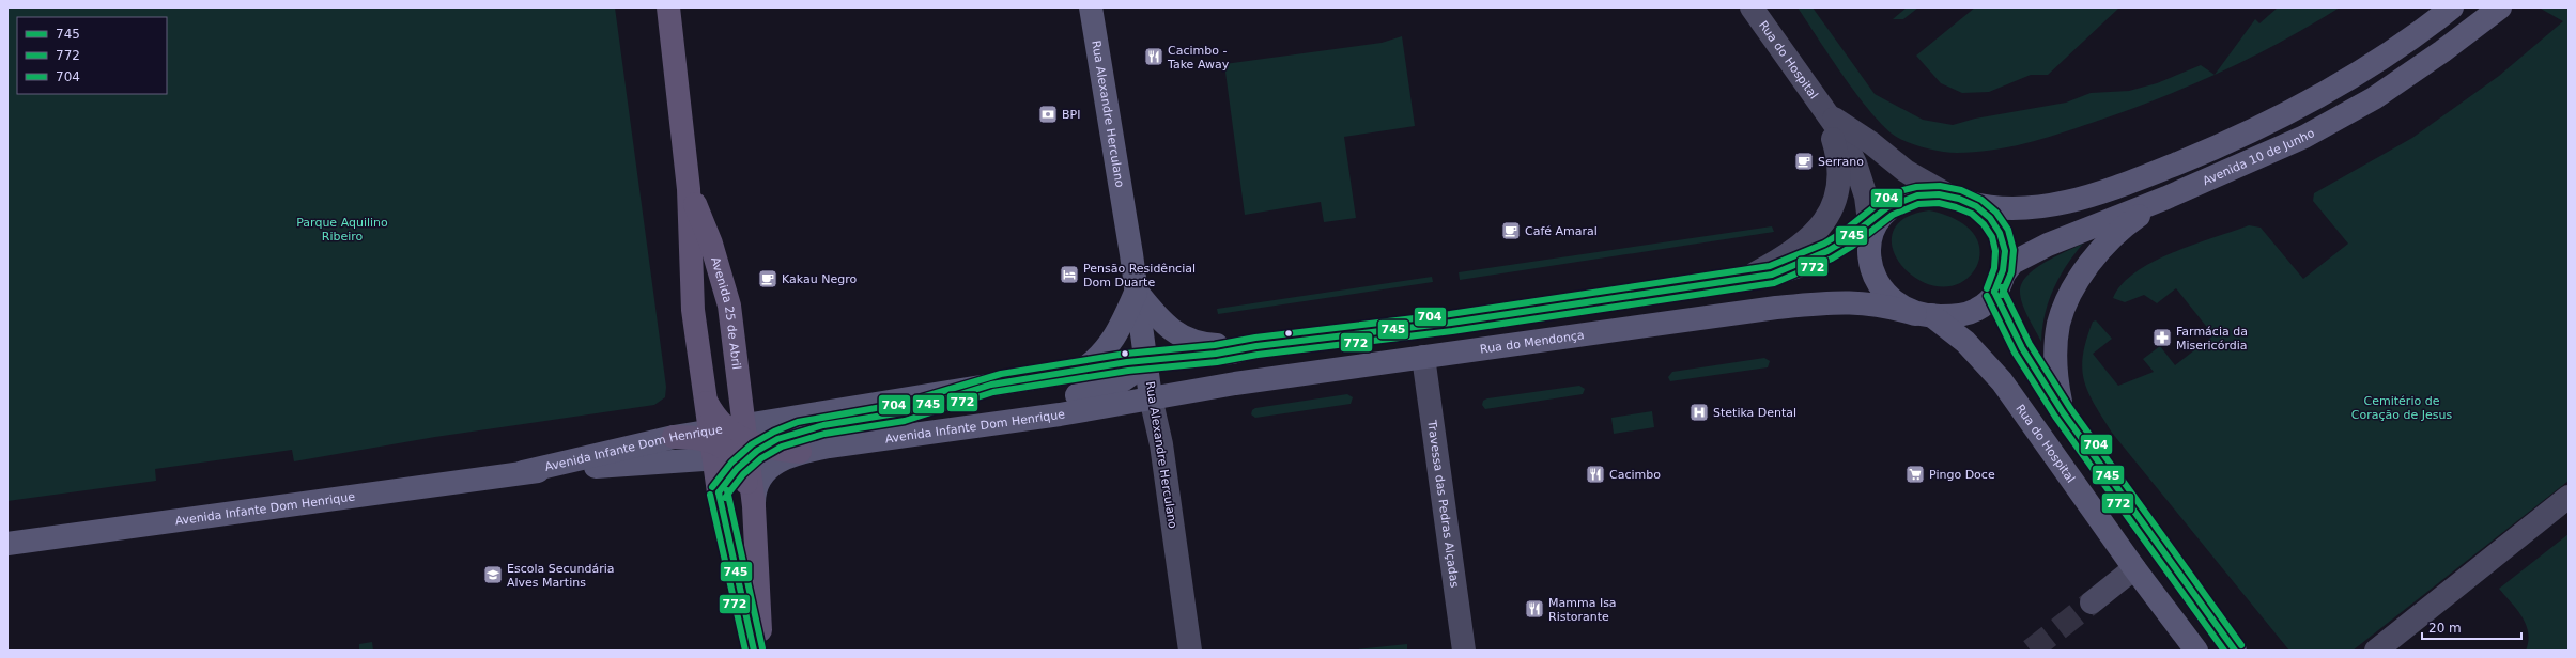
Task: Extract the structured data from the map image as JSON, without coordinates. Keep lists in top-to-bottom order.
{
  "streets": {
    "main road": [
      "Rua do Hospital",
      "Rua Alexandre Herculano",
      "Avenida 10 de Junho",
      "Avenida 25 de Abril",
      "Rua do Mendonça",
      "Avenida Infante Dom Henrique"
    ],
    "street": ["Travessa das Pedras Alçadas"]
  },
  "crossings": [
    ["Rua do Hospital", "Avenida 10 de Junho"],
    ["Rua do Hospital", "Rua do Mendonça"],
    ["Rua Alexandre Herculano", "Rua do Mendonça"],
    ["Rua Alexandre Herculano", "Avenida Infante Dom Henrique"],
    ["Avenida 10 de Junho", "Rua do Mendonça"],
    ["Avenida 25 de Abril", "Avenida Infante Dom Henrique"],
    ["Rua do Mendonça", "Avenida Infante Dom Henrique"],
    ["Rua do Mendonça", "Travessa das Pedras Alçadas"]
  ],
  "parks": ["Parque Aquilino Ribeiro", "Cemitério de Coração de Jesus"],
  "places": {
    "restaurant": ["Cacimbo - Take Away", "Cacimbo", "Mamma Isa Ristorante"],
    "bank": ["BPI"],
    "cafe": ["Serrano", "Café Amaral", "Kakau Negro"],
    "hotel": ["Pensão Residêncial Dom Duarte"],
    "pharmacy": ["Farmácia da Misericórdia"],
    "hospital": ["Stetika Dental"],
    "supermarket": ["Pingo Doce"],
    "school or university": ["Escola Secundária Alves Martins"]
  },
  "lines": ["transit line 704", "transit line 745", "transit line 772"],
  "legend": ["745", "772", "704"],
  "scale_bar": "20 m"
}
